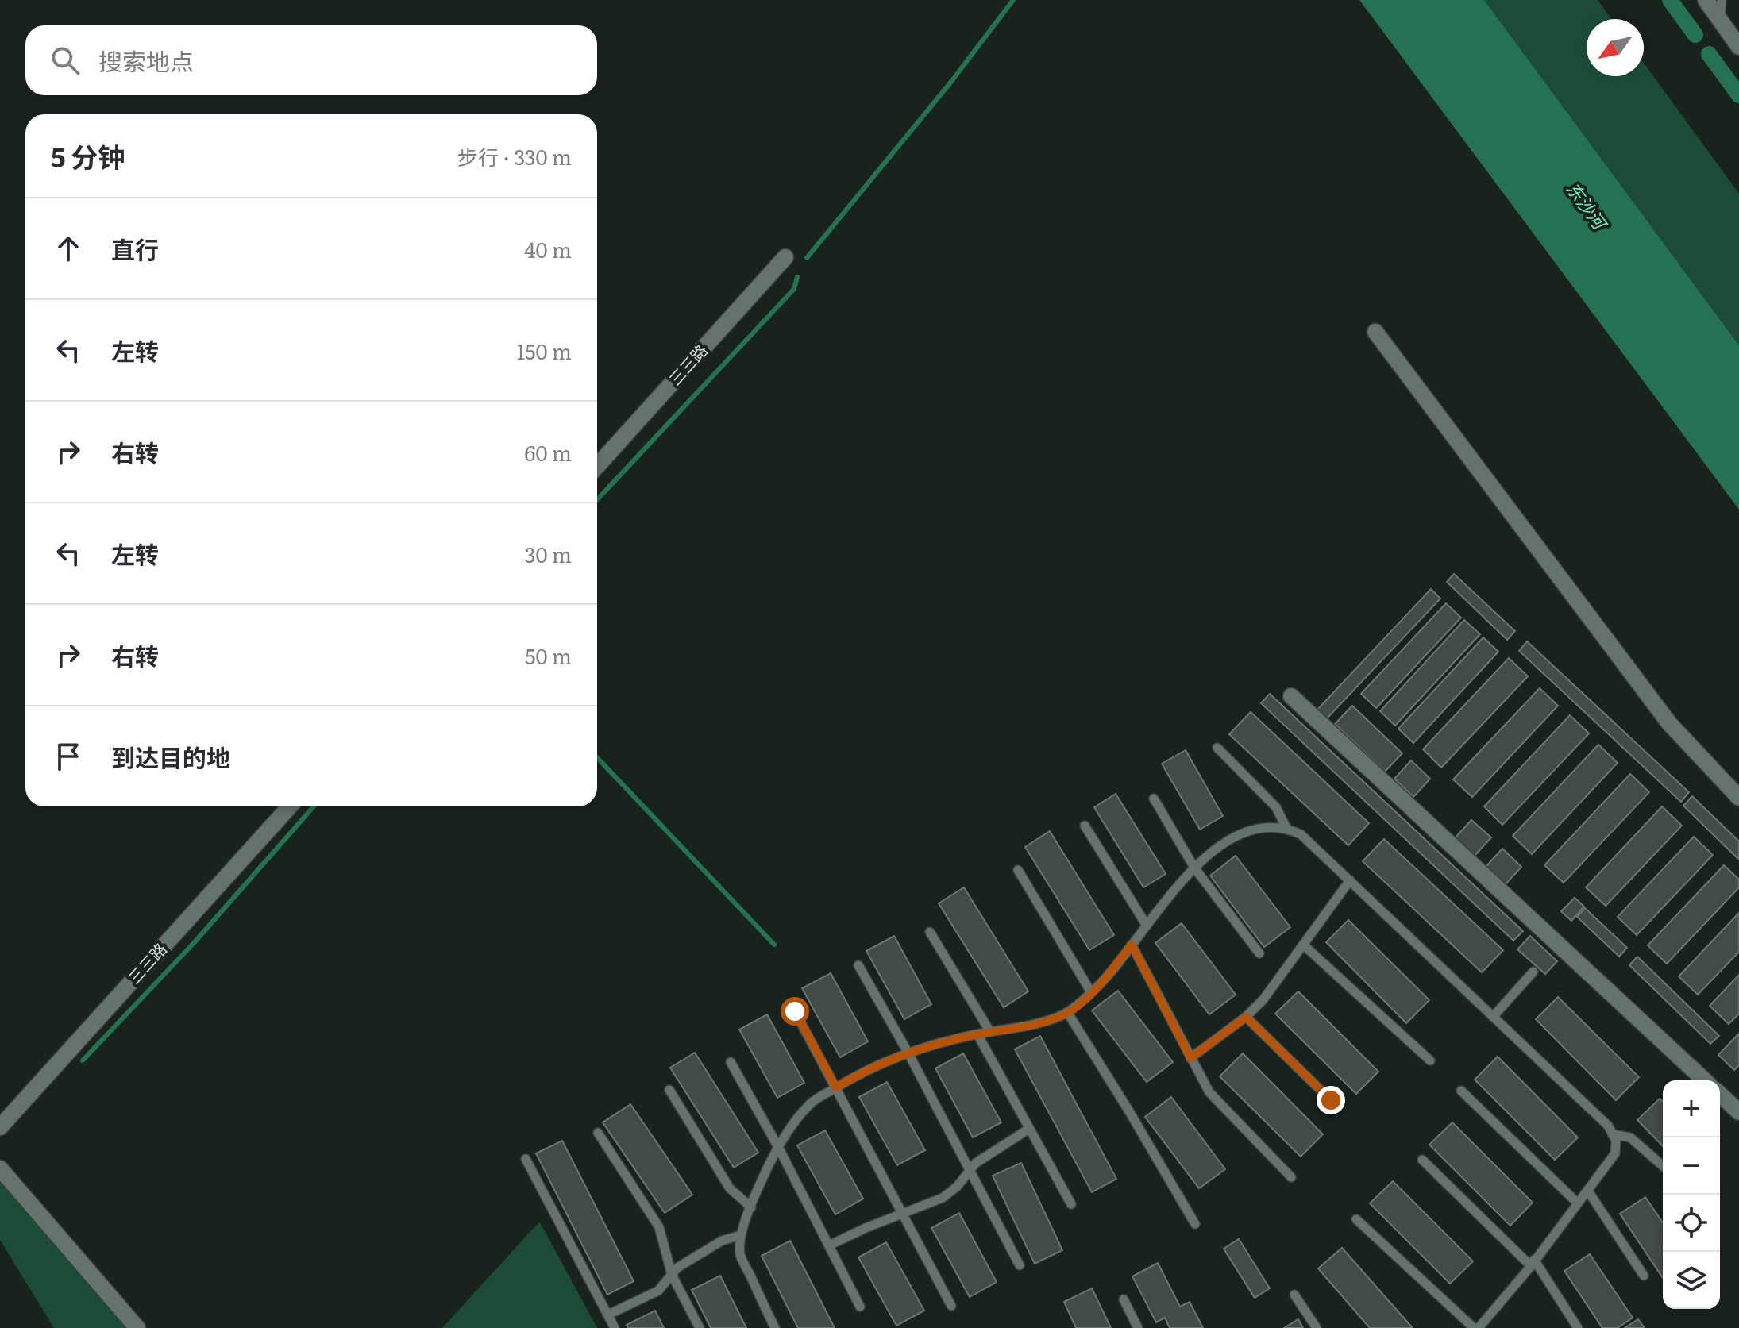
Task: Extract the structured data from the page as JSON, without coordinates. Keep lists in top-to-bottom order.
{
  "streets": {
    "street": ["三三路"]
  },
  "water": ["东沙河"],
  "north": "bottom left",
  "page": {
    "search": "搜索地点",
    "heading": ["5 分钟", "步行 · 330 m"],
    "list": [
      ["直行", "40 m"],
      ["左转", "150 m"],
      ["右转", "60 m"],
      ["左转", "30 m"],
      ["右转", "50 m"],
      "到达目的地"
    ],
    "map_buttons": ["+", "−"]
  }
}
